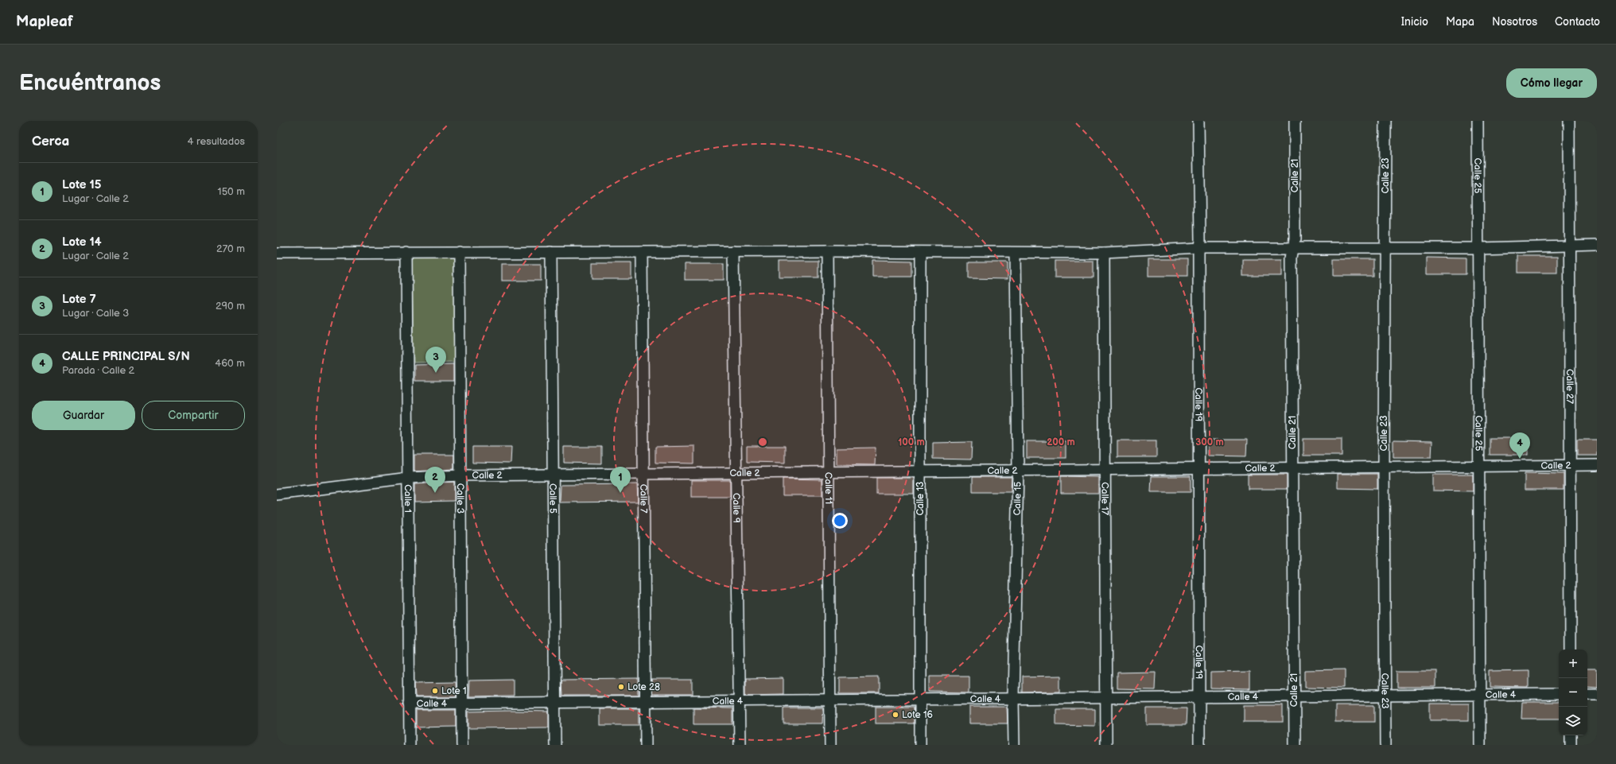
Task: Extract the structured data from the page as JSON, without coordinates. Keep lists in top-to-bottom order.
{
  "streets": {
    "street": [
      "Calle 21",
      "Calle 23",
      "Calle 25",
      "Calle 27",
      "Calle 19",
      "Calle 2",
      "Calle 11",
      "Calle 1",
      "Calle 3",
      "Calle 5",
      "Calle 7",
      "Calle 13",
      "Calle 15",
      "Calle 17",
      "Calle 9",
      "Calle 4"
    ]
  },
  "crossings": [
    ["Calle 21", "Calle 2"],
    ["Calle 21", "Calle 4"],
    ["Calle 23", "Calle 2"],
    ["Calle 23", "Calle 4"],
    ["Calle 25", "Calle 2"],
    ["Calle 25", "Calle 4"],
    ["Calle 27", "Calle 2"],
    ["Calle 19", "Calle 2"],
    ["Calle 19", "Calle 4"],
    ["Calle 2", "Calle 11"],
    ["Calle 2", "Calle 1"],
    ["Calle 2", "Calle 3"],
    ["Calle 2", "Calle 5"],
    ["Calle 2", "Calle 7"],
    ["Calle 2", "Calle 13"],
    ["Calle 2", "Calle 15"],
    ["Calle 2", "Calle 17"],
    ["Calle 2", "Calle 9"],
    ["Calle 11", "Calle 4"],
    ["Calle 1", "Calle 4"],
    ["Calle 3", "Calle 4"],
    ["Calle 5", "Calle 4"],
    ["Calle 7", "Calle 4"],
    ["Calle 13", "Calle 4"],
    ["Calle 15", "Calle 4"],
    ["Calle 17", "Calle 4"],
    ["Calle 9", "Calle 4"]
  ],
  "places": ["Lote 28", "Lote 1", "Lote 16"],
  "page": {
    "header": "Mapleaf",
    "nav": [
      "Inicio",
      "Mapa",
      "Nosotros",
      "Contacto"
    ],
    "buttons": [
      "Cómo llegar",
      ["Guardar", "Compartir"]
    ],
    "title": "Encuéntranos",
    "heading": ["Cerca", "4 resultados"],
    "list": [
      {
        "mark": "1",
        "name": "Lote 15",
        "note": "Lugar · Calle 2",
        "value": "150 m"
      },
      {
        "mark": "2",
        "name": "Lote 14",
        "note": "Lugar · Calle 2",
        "value": "270 m"
      },
      {
        "mark": "3",
        "name": "Lote 7",
        "note": "Lugar · Calle 3",
        "value": "290 m"
      },
      {
        "mark": "4",
        "name": "CALLE PRINCIPAL S/N",
        "note": "Parada · Calle 2",
        "value": "460 m"
      }
    ],
    "pins": [
      "3",
      "4",
      "1",
      "2"
    ],
    "map_buttons": ["+", "−"]
  },
  "rings": ["100 m", "200 m", "300 m"]
}
